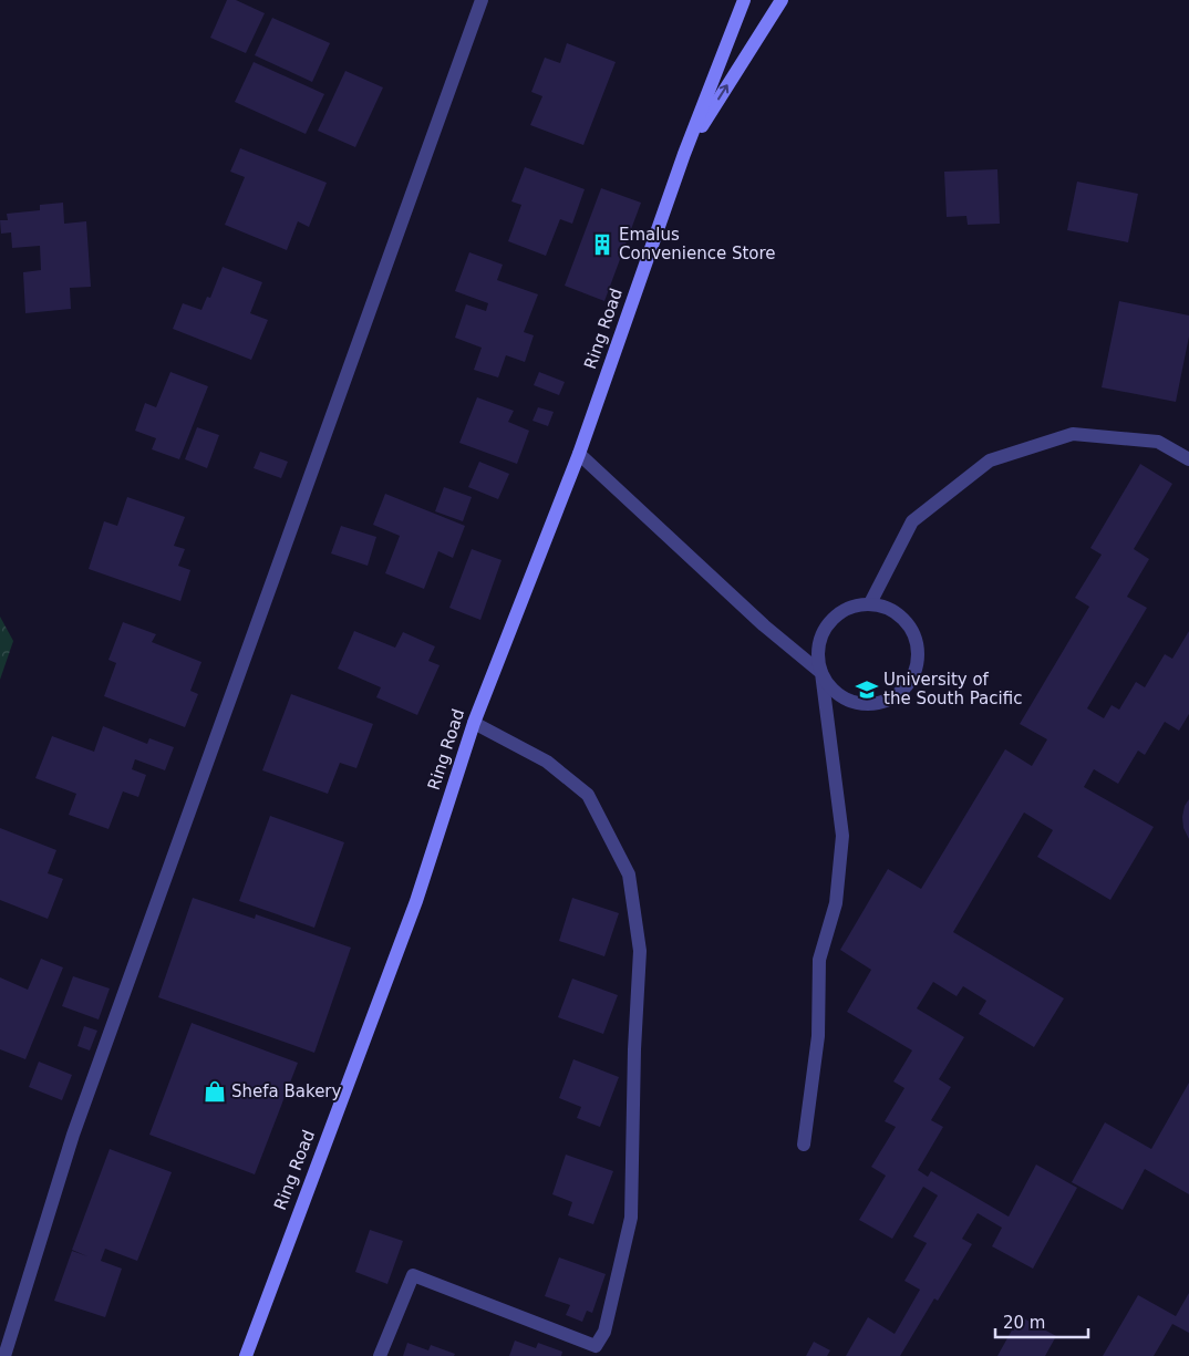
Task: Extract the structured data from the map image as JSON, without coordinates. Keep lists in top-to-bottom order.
{
  "streets": {
    "main road": ["Ring Road"]
  },
  "places": {
    "building": ["Emalus Convenience Store"],
    "school or university": ["University of the South Pacific"],
    "shop": ["Shefa Bakery"]
  },
  "scale_bar": "20 m"
}
